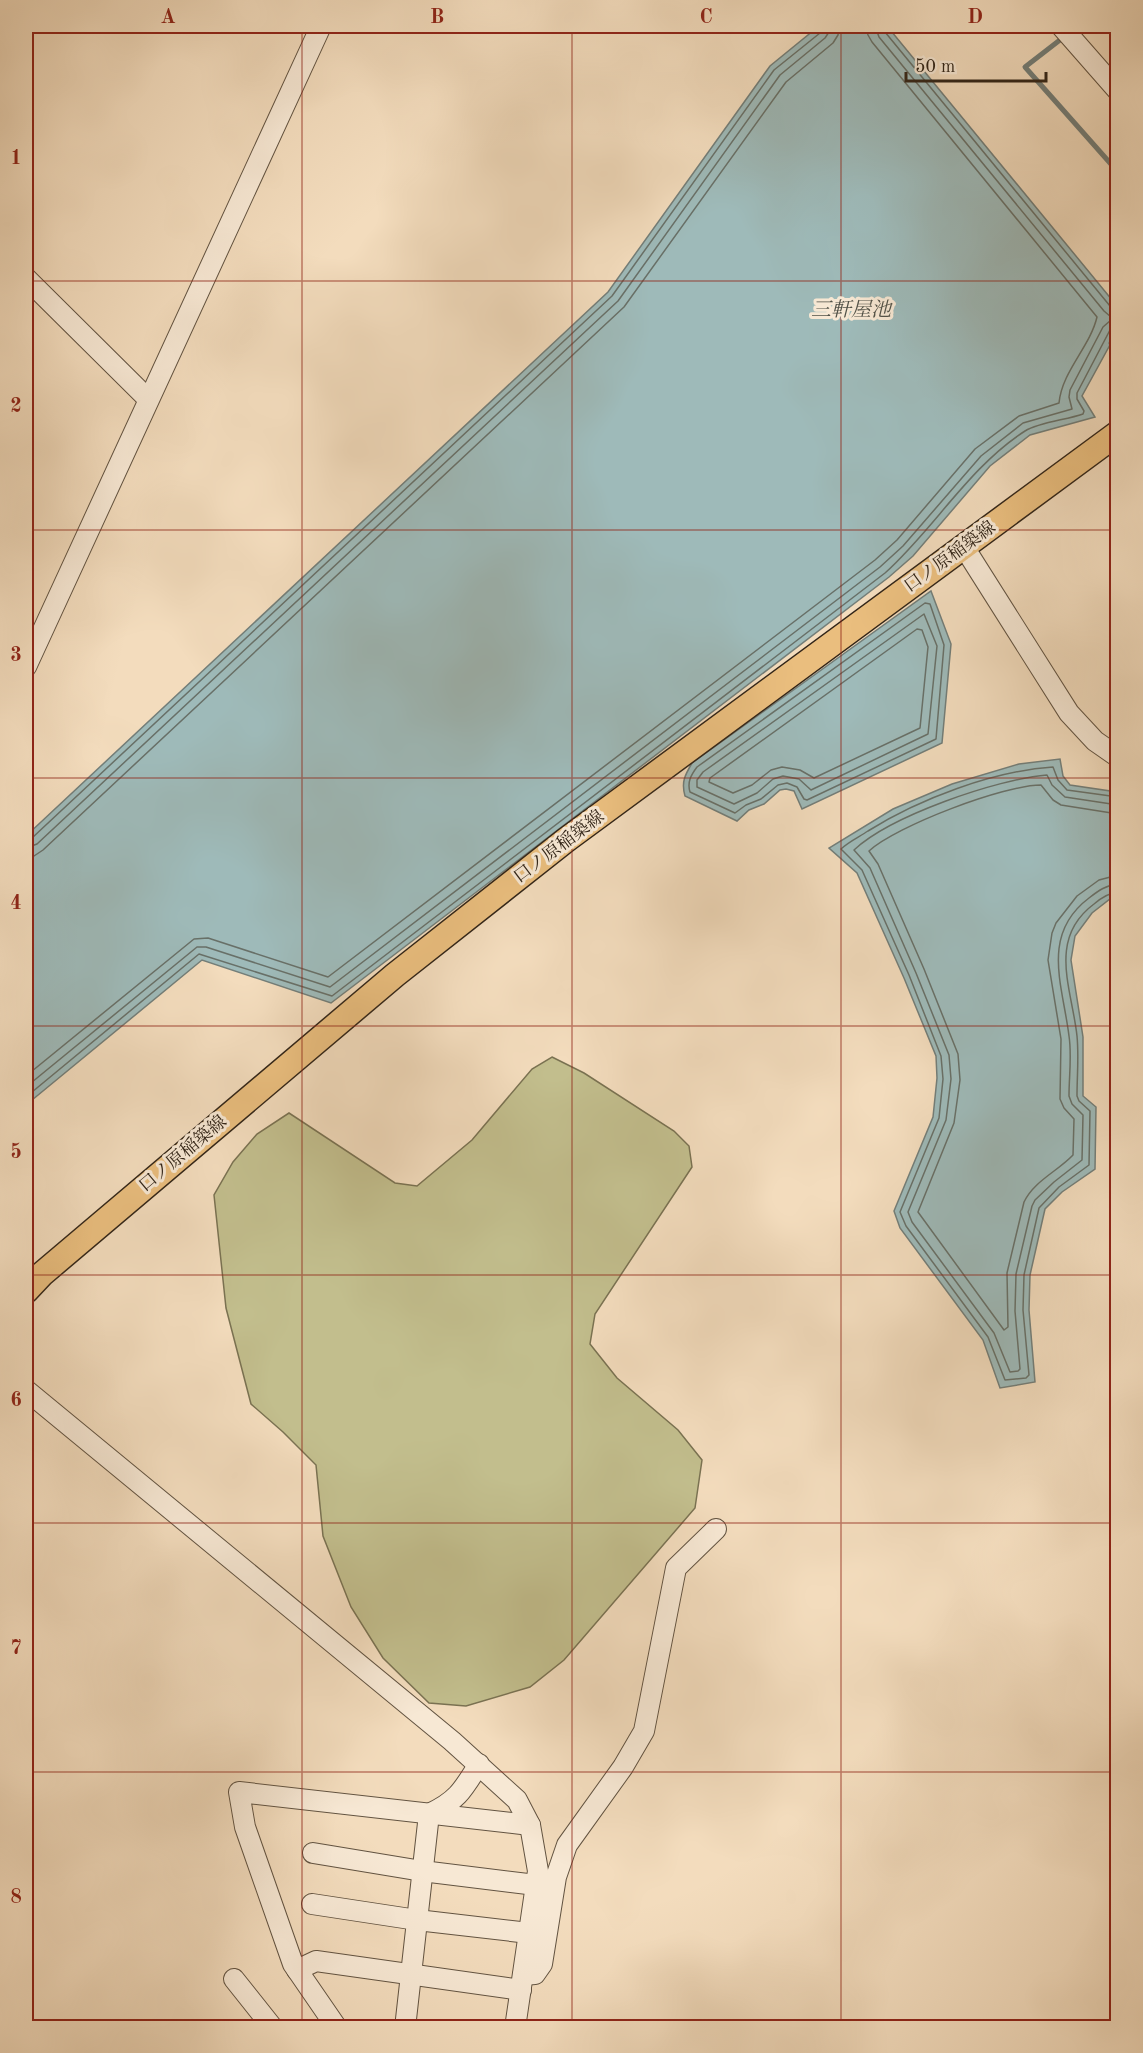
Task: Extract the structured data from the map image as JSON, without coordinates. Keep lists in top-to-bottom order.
{
  "streets": {
    "main road": ["口ノ原稲築線"]
  },
  "water": ["三軒屋池"],
  "scale_bar": "50 m",
  "grid": {
    "columns": [
      "A",
      "B",
      "C",
      "D"
    ],
    "rows": [
      "1",
      "2",
      "3",
      "4",
      "5",
      "6",
      "7",
      "8"
    ]
  }
}
